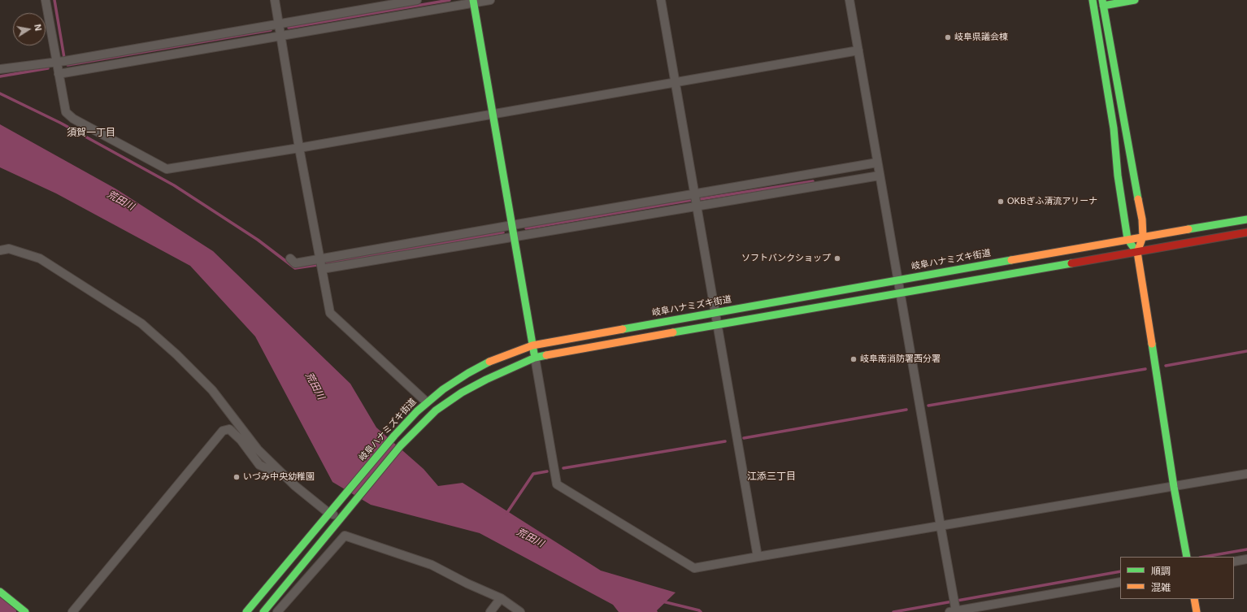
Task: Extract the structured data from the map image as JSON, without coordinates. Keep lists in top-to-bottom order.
{
  "streets": {
    "main road": ["岐阜ハナミズキ街道"]
  },
  "districts": ["須賀一丁目", "江添三丁目"],
  "water": ["荒田川"],
  "places": [
    "岐阜県議会棟",
    "OKBぎふ清流アリーナ",
    "ソフトバンクショップ",
    "岐阜南消防署西分署",
    "いづみ中央幼稚園"
  ],
  "legend": ["順調", "混雑"],
  "north": "right"
}
